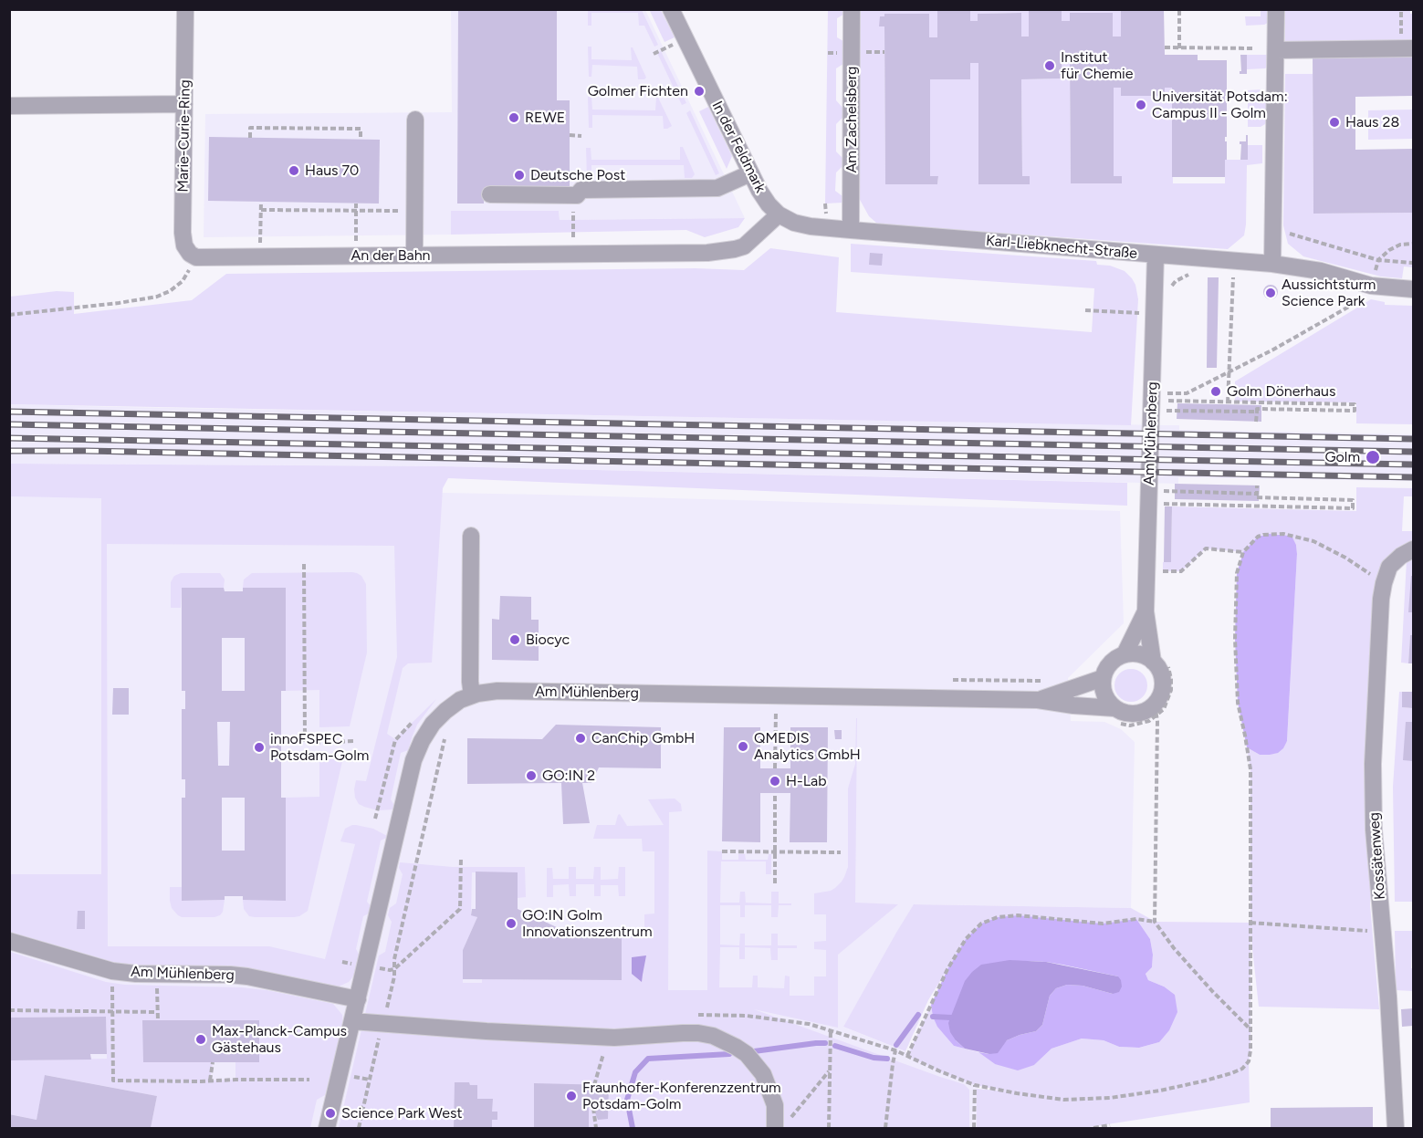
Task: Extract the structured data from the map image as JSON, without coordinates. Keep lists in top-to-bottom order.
{
  "streets": {
    "street": [
      "Am Zachelsberg",
      "Marie-Curie-Ring",
      "In der Feldmark",
      "Karl-Liebknecht-Straße",
      "An der Bahn",
      "Am Mühlenberg",
      "Kossätenweg"
    ]
  },
  "crossings": [
    ["Am Zachelsberg", "In der Feldmark"],
    ["Am Zachelsberg", "Karl-Liebknecht-Straße"],
    ["Marie-Curie-Ring", "An der Bahn"],
    ["In der Feldmark", "Karl-Liebknecht-Straße"],
    ["In der Feldmark", "An der Bahn"],
    ["Karl-Liebknecht-Straße", "Am Mühlenberg"]
  ],
  "places": [
    "Institut für Chemie",
    "Golmer Fichten",
    "Universität Potsdam: Campus II - Golm",
    "REWE",
    "Haus 28",
    "Haus 70",
    "Deutsche Post",
    "Aussichtsturm Science Park",
    "Golm Dönerhaus",
    "Golm",
    "Biocyc",
    "CanChip GmbH",
    "QMEDIS Analytics GmbH",
    "innoFSPEC Potsdam-Golm",
    "GO:IN 2",
    "H-Lab",
    "GO:IN Golm Innovationszentrum",
    "Max-Planck-Campus Gästehaus",
    "Fraunhofer-Konferenzzentrum Potsdam-Golm",
    "Science Park West"
  ]
}
